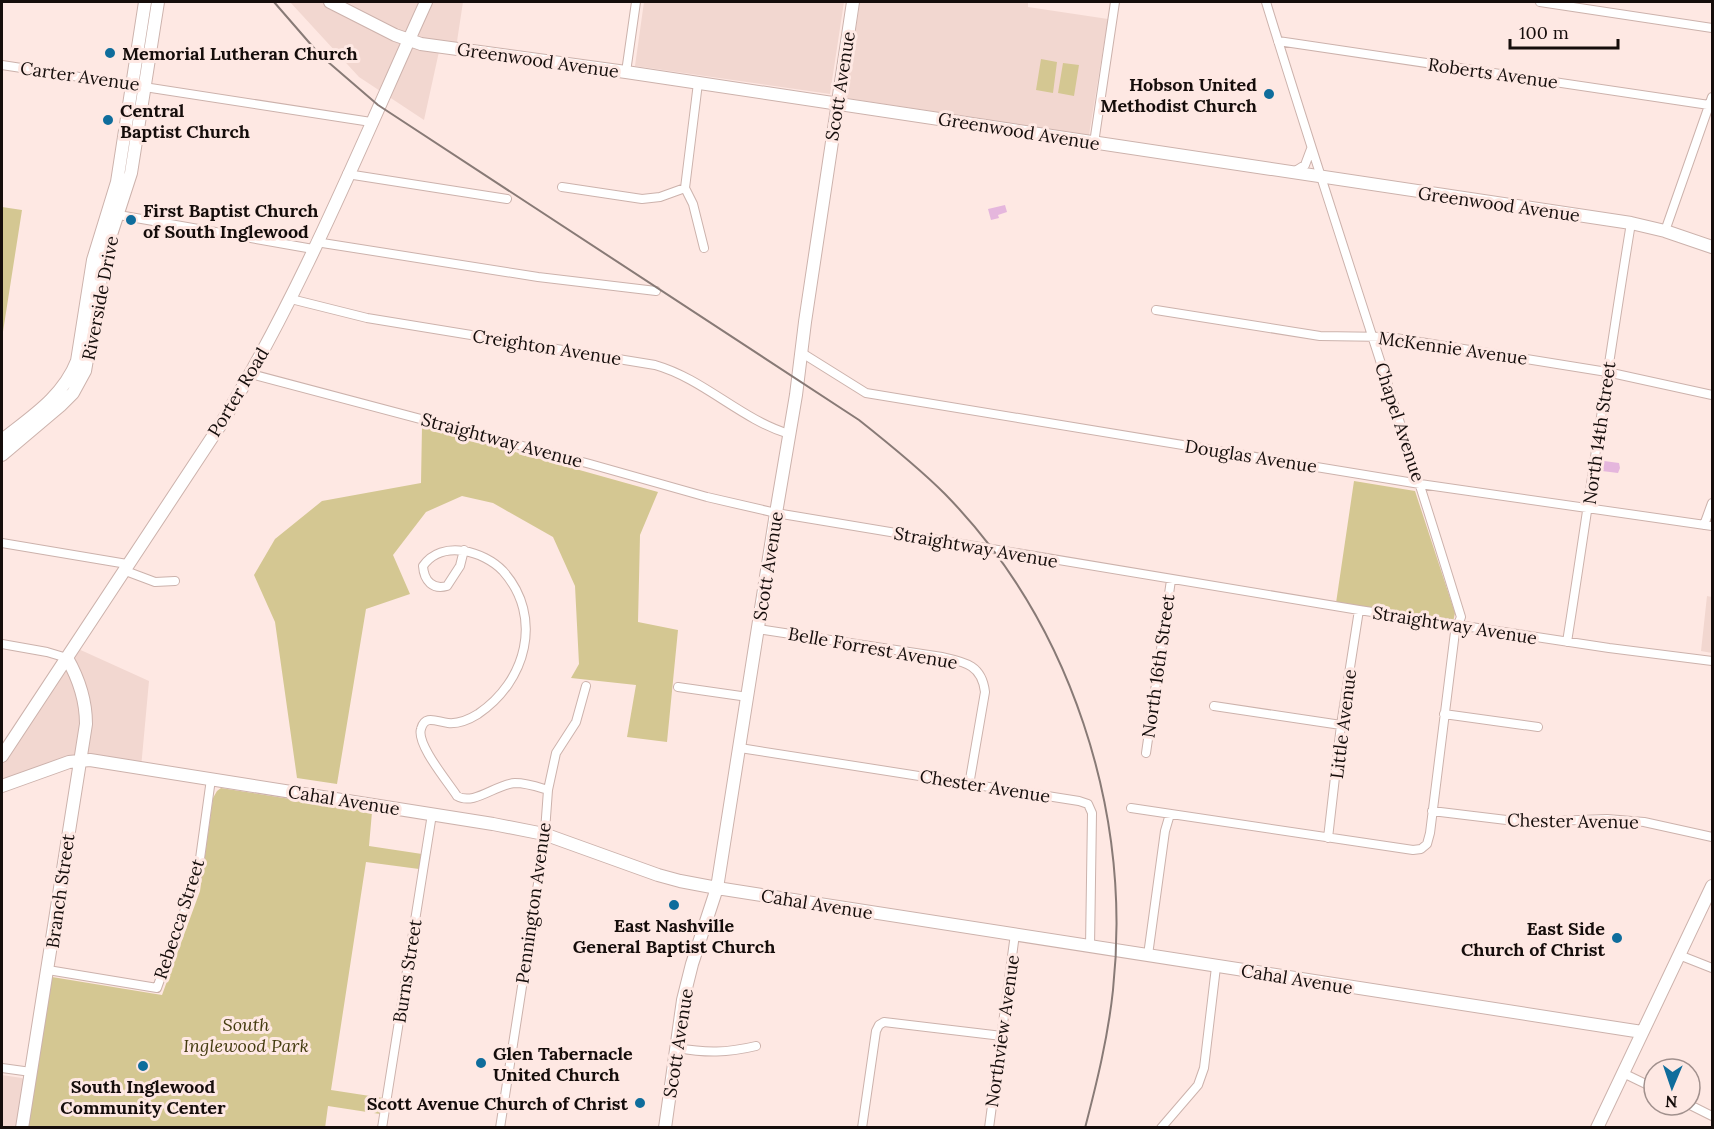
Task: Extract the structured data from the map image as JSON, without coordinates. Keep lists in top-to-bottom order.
{
  "streets": {
    "street": [
      "Greenwood Avenue",
      "Roberts Avenue",
      "Carter Avenue",
      "Scott Avenue",
      "Riverside Drive",
      "Creighton Avenue",
      "McKennie Avenue",
      "Porter Road",
      "Chapel Avenue",
      "North 14th Street",
      "Straightway Avenue",
      "Douglas Avenue",
      "Belle Forrest Avenue",
      "North 16th Street",
      "Little Avenue",
      "Chester Avenue",
      "Cahal Avenue",
      "Branch Street",
      "Pennington Avenue",
      "Rebecca Street",
      "Burns Street",
      "Northview Avenue"
    ]
  },
  "crossings": [
    ["Greenwood Avenue", "Scott Avenue"],
    ["Greenwood Avenue", "Porter Road"],
    ["Greenwood Avenue", "Chapel Avenue"],
    ["Greenwood Avenue", "North 14th Street"],
    ["Roberts Avenue", "Chapel Avenue"],
    ["Carter Avenue", "Riverside Drive"],
    ["Carter Avenue", "Porter Road"],
    ["Scott Avenue", "Creighton Avenue"],
    ["Scott Avenue", "Straightway Avenue"],
    ["Scott Avenue", "Douglas Avenue"],
    ["Scott Avenue", "Belle Forrest Avenue"],
    ["Scott Avenue", "Chester Avenue"],
    ["Scott Avenue", "Cahal Avenue"],
    ["Creighton Avenue", "Porter Road"],
    ["McKennie Avenue", "Chapel Avenue"],
    ["McKennie Avenue", "North 14th Street"],
    ["Porter Road", "Straightway Avenue"],
    ["Porter Road", "Branch Street"],
    ["Chapel Avenue", "Straightway Avenue"],
    ["Chapel Avenue", "Douglas Avenue"],
    ["Chapel Avenue", "Little Avenue"],
    ["Chapel Avenue", "Chester Avenue"],
    ["North 14th Street", "Straightway Avenue"],
    ["North 14th Street", "Douglas Avenue"],
    ["Straightway Avenue", "North 16th Street"],
    ["Straightway Avenue", "Little Avenue"],
    ["Belle Forrest Avenue", "Chester Avenue"],
    ["Chester Avenue", "Cahal Avenue"],
    ["Cahal Avenue", "Branch Street"],
    ["Cahal Avenue", "Pennington Avenue"],
    ["Cahal Avenue", "Rebecca Street"],
    ["Cahal Avenue", "Burns Street"],
    ["Cahal Avenue", "Northview Avenue"],
    ["Branch Street", "Rebecca Street"]
  ],
  "parks": ["South Inglewood Park"],
  "places": [
    "Memorial Lutheran Church",
    "Hobson United Methodist Church",
    "Central Baptist Church",
    "First Baptist Church of South Inglewood",
    "East Nashville General Baptist Church",
    "East Side Church of Christ",
    "Glen Tabernacle United Church",
    "South Inglewood Community Center",
    "Scott Avenue Church of Christ"
  ],
  "scale_bar": "100 m",
  "north": "bottom"
}
